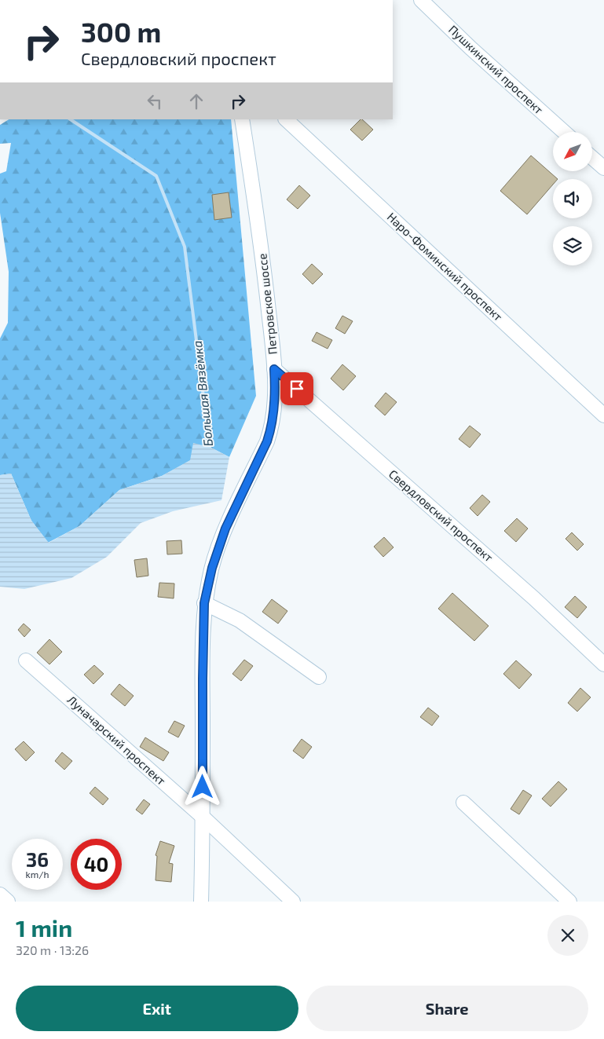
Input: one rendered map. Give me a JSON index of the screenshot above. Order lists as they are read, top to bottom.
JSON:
{
  "streets": {
    "street": [
      "Пушкинский проспект",
      "Наро-Фоминский проспект",
      "Петровское шоссе",
      "Свердловский проспект",
      "Луначарский проспект"
    ]
  },
  "crossings": [
    ["Петровское шоссе", "Свердловский проспект"],
    ["Петровское шоссе", "Луначарский проспект"]
  ],
  "water": ["Большая Вязёмка"],
  "north": "bottom left",
  "page": {
    "turn": ["300 m", "Свердловский проспект"],
    "speed": "36 km/h",
    "limit": "40",
    "heading": ["1 min", "320 m · 13:26"],
    "buttons": ["Exit", "Share"]
  }
}
